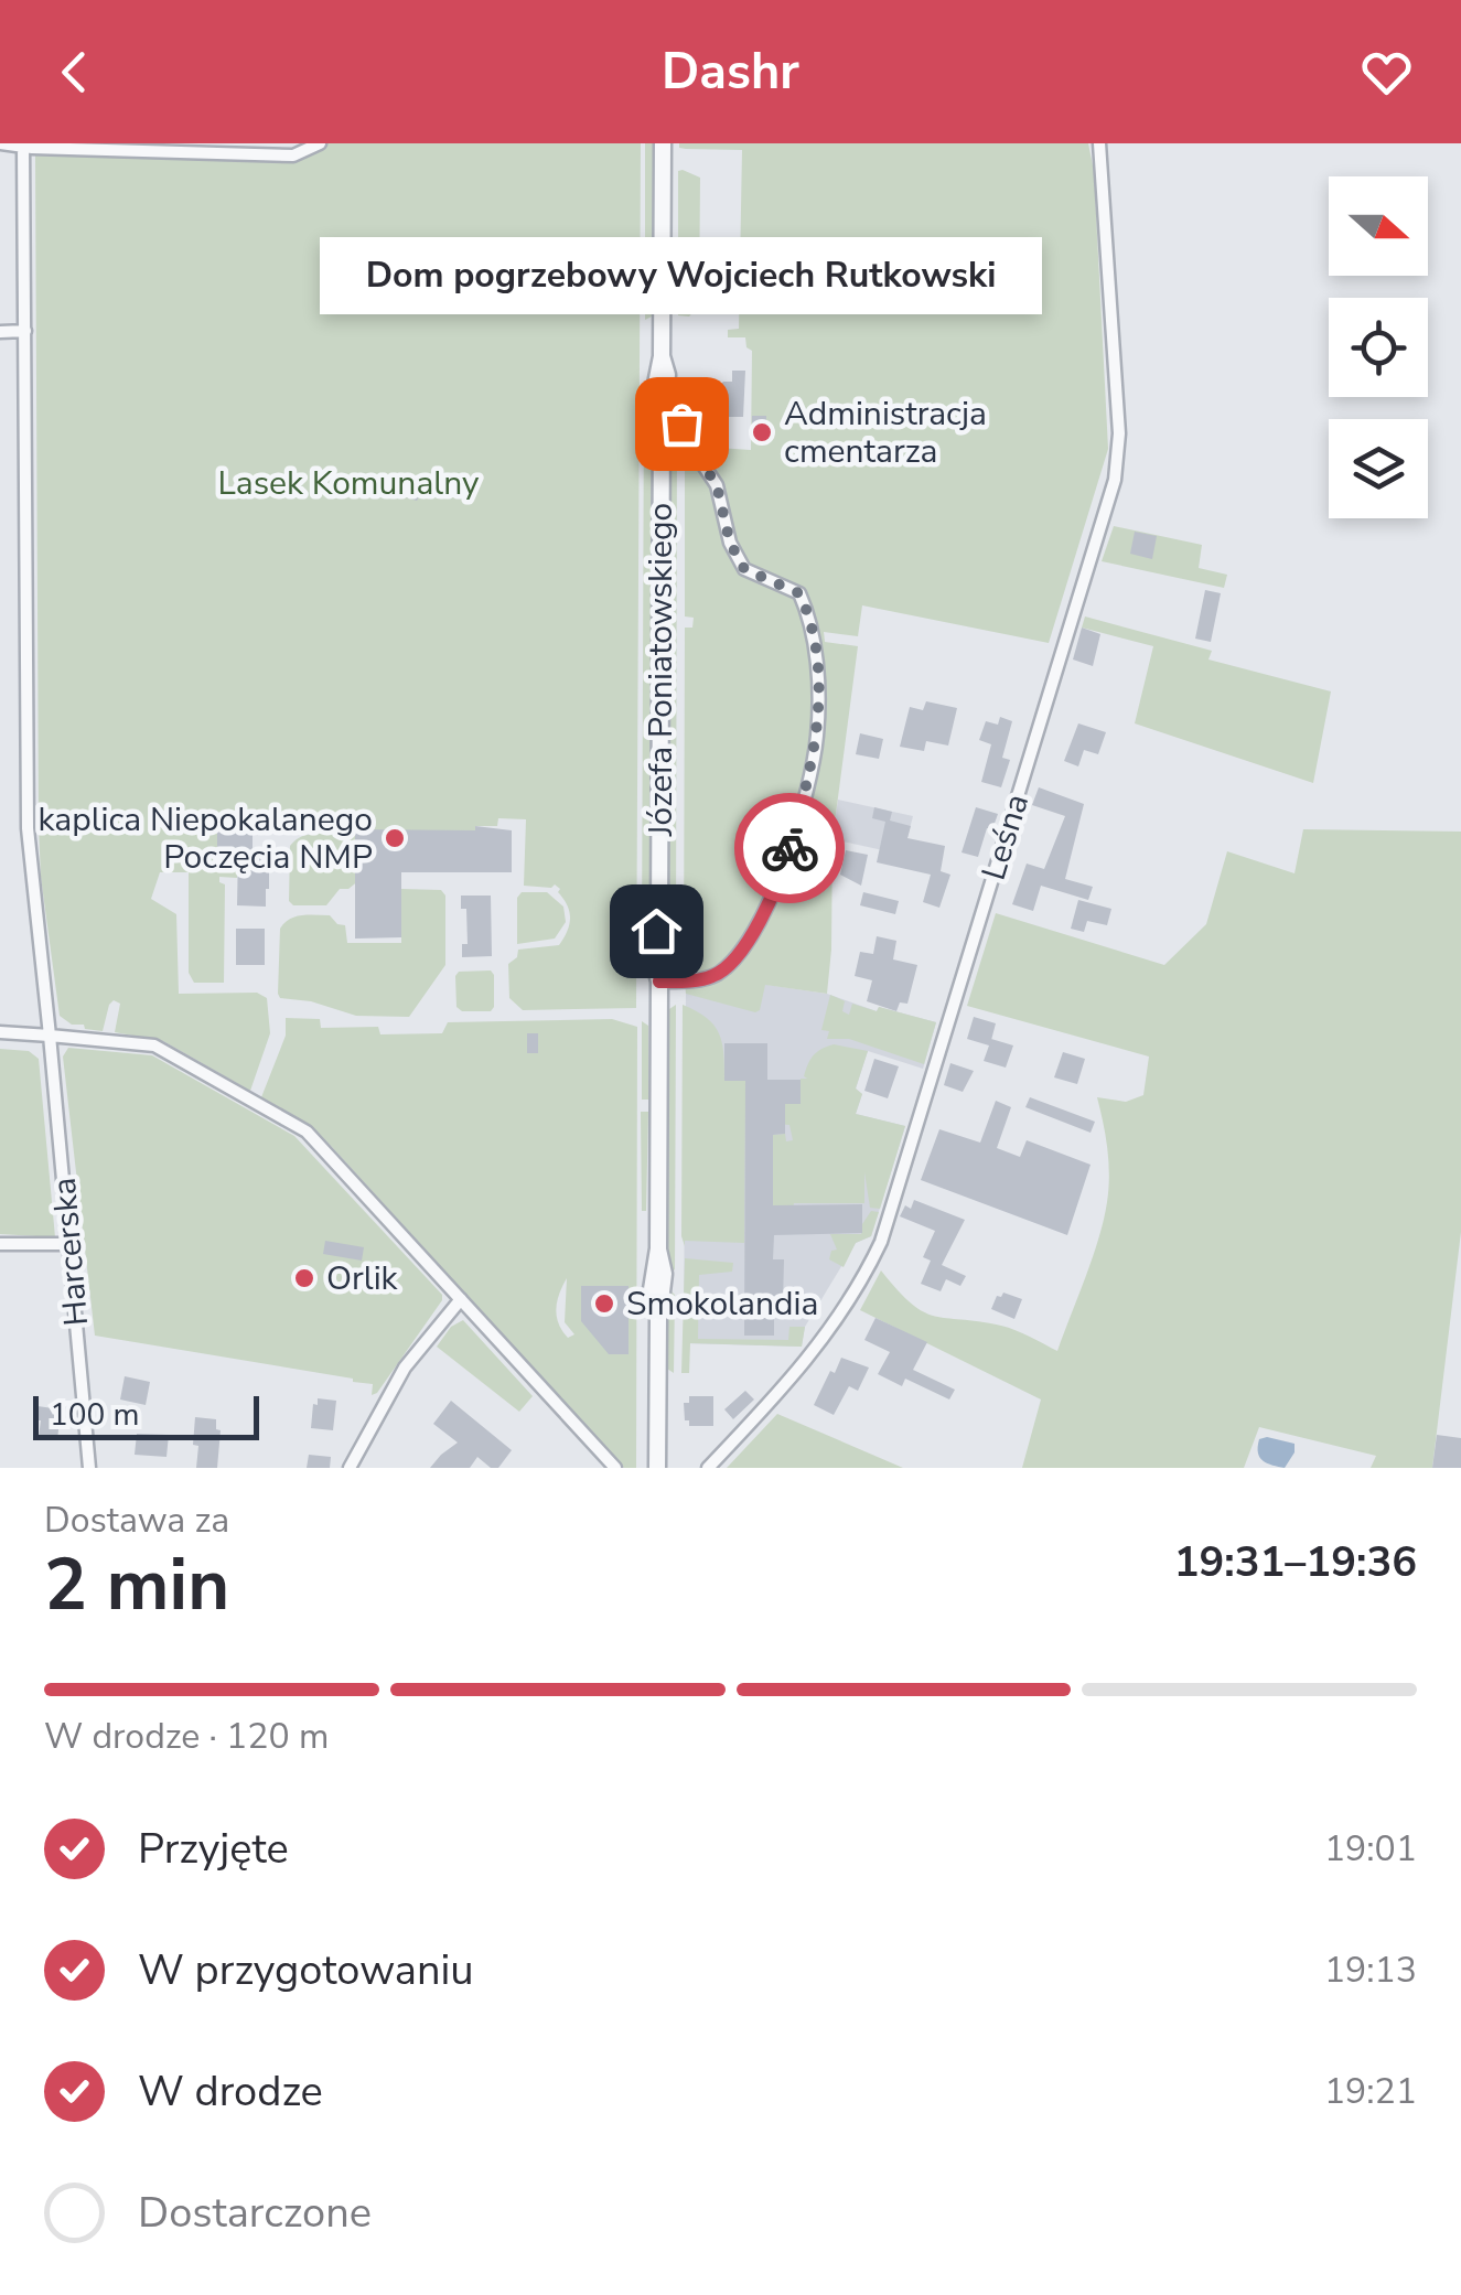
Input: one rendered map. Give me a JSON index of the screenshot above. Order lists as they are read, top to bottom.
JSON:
{
  "streets": {
    "street": ["Józefa Poniatowskiego", "Leśna", "Harcerska"]
  },
  "parks": ["Lasek Komunalny"],
  "places": [
    "Dom pogrzebowy Wojciech Rutkowski",
    "Administracja cmentarza",
    "kaplica Niepokalanego Poczęcia NMP",
    "Orlik",
    "Smokolandia"
  ],
  "scale_bar": "100 m",
  "north": "right",
  "page": {
    "header": "Dashr",
    "bubble": "Dom pogrzebowy Wojciech Rutkowski",
    "scale": "100 m",
    "heading": ["2 min", "Dostawa za", "19:31–19:36"],
    "bar": "W drodze · 120 m",
    "list": [
      ["Przyjęte", "19:01"],
      ["W przygotowaniu", "19:13"],
      ["W drodze", "19:21"],
      "Dostarczone"
    ]
  }
}
